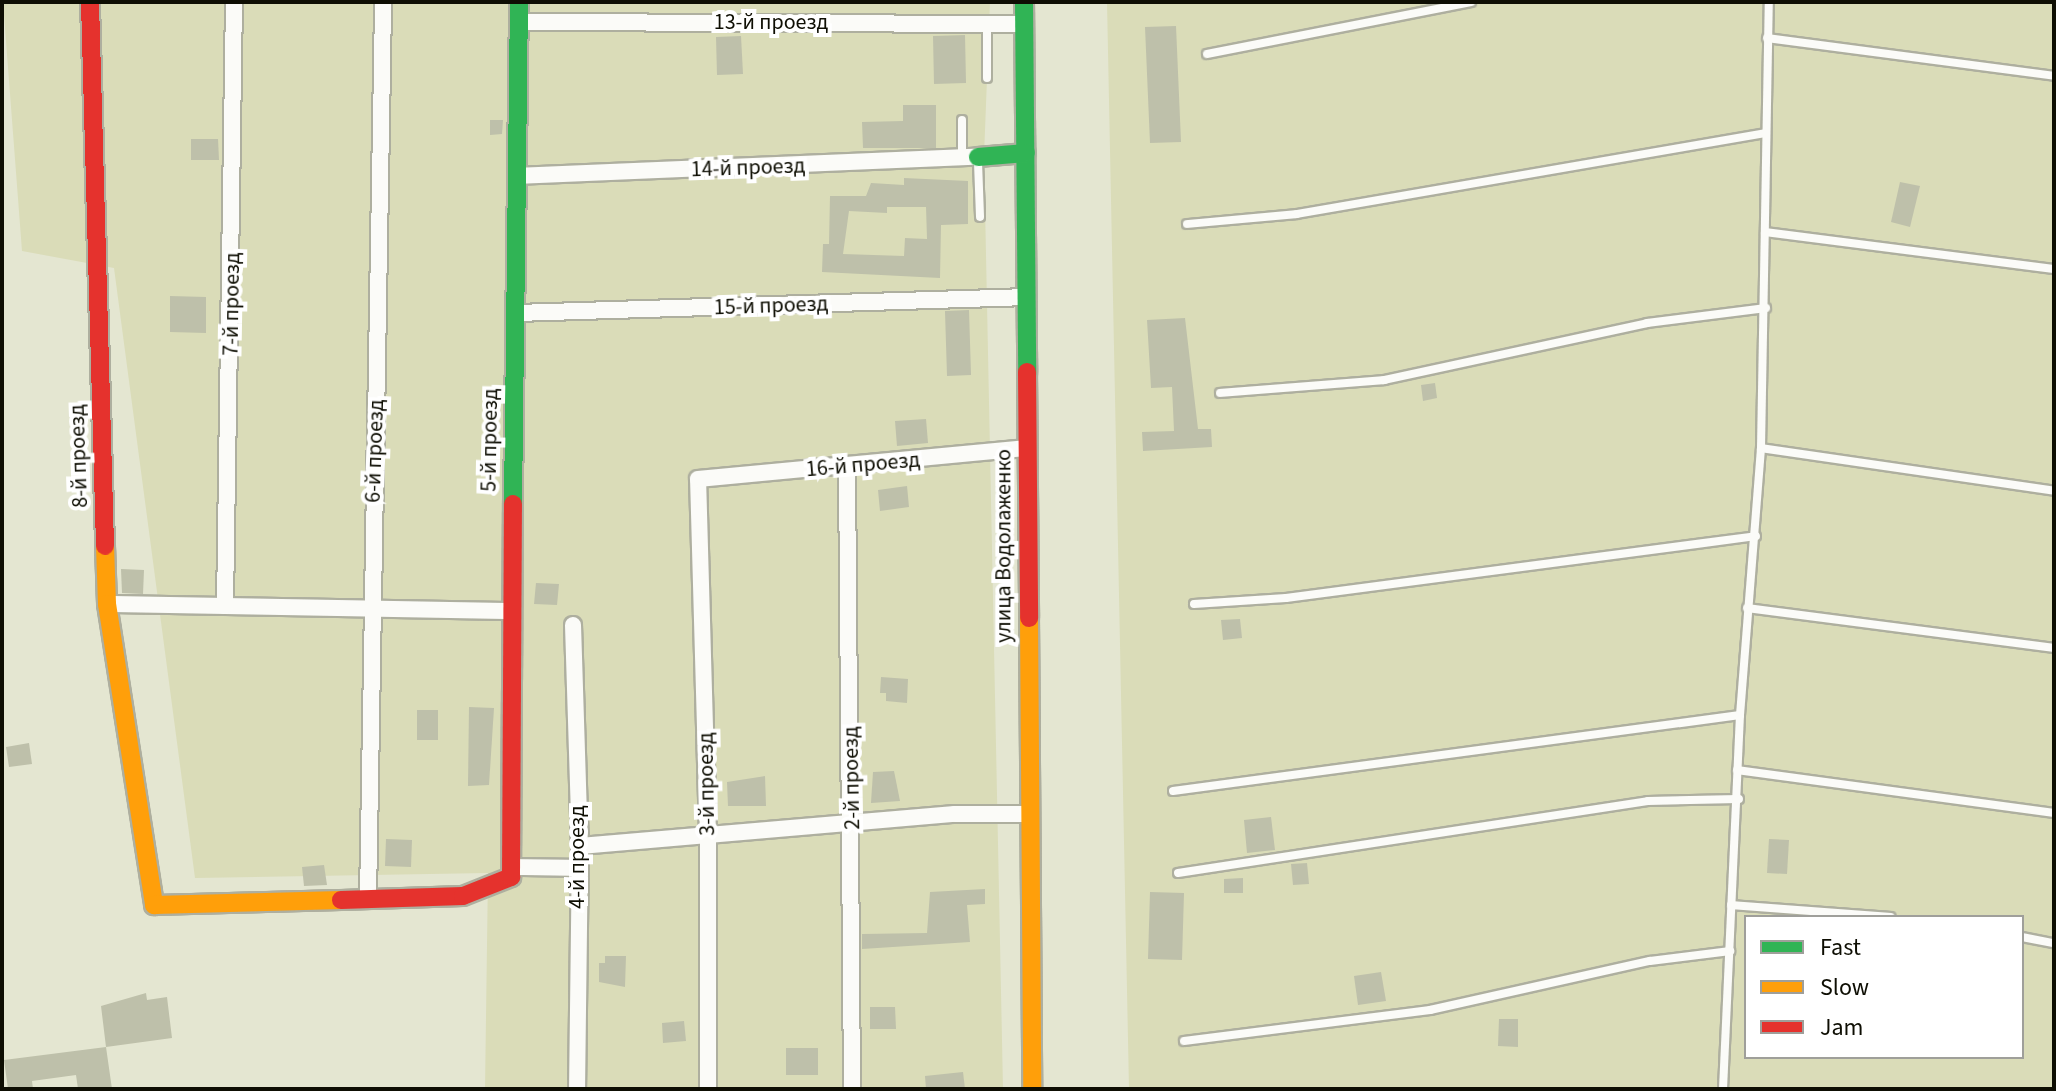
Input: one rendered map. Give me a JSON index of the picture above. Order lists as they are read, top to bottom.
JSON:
{
  "streets": {
    "street": [
      "13-й проезд",
      "14-й проезд",
      "7-й проезд",
      "15-й проезд",
      "5-й проезд",
      "6-й проезд",
      "8-й проезд",
      "16-й проезд",
      "улица Водолаженко",
      "2-й проезд",
      "3-й проезд",
      "4-й проезд"
    ]
  },
  "crossings": [
    ["13-й проезд", "5-й проезд"],
    ["13-й проезд", "улица Водолаженко"],
    ["14-й проезд", "5-й проезд"],
    ["15-й проезд", "5-й проезд"],
    ["15-й проезд", "улица Водолаженко"],
    ["6-й проезд", "8-й проезд"],
    ["16-й проезд", "улица Водолаженко"],
    ["16-й проезд", "2-й проезд"],
    ["16-й проезд", "3-й проезд"]
  ],
  "legend": ["Fast", "Slow", "Jam"]
}
